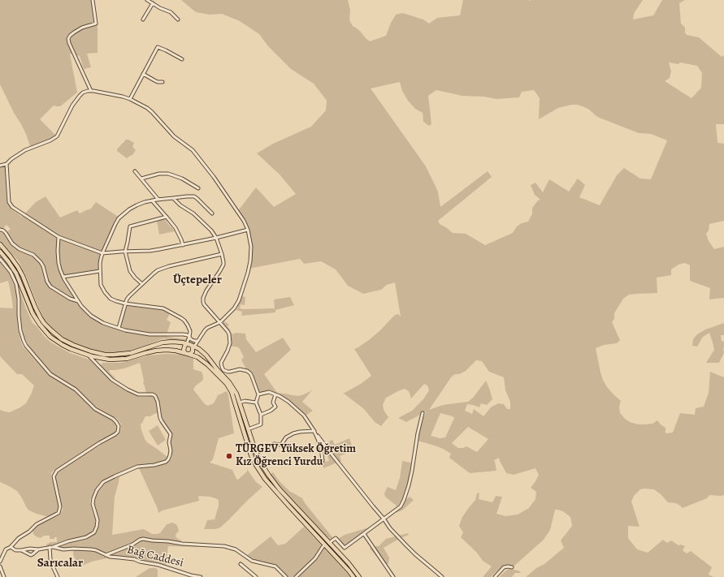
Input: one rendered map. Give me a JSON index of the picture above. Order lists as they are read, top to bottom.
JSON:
{
  "streets": {
    "street": ["Bağ Caddesi"]
  },
  "districts": ["Üçtepeler", "Sarıcalar"],
  "places": ["TÜRGEV Yüksek Öğretim Kız Öğrenci Yurdu"]
}
